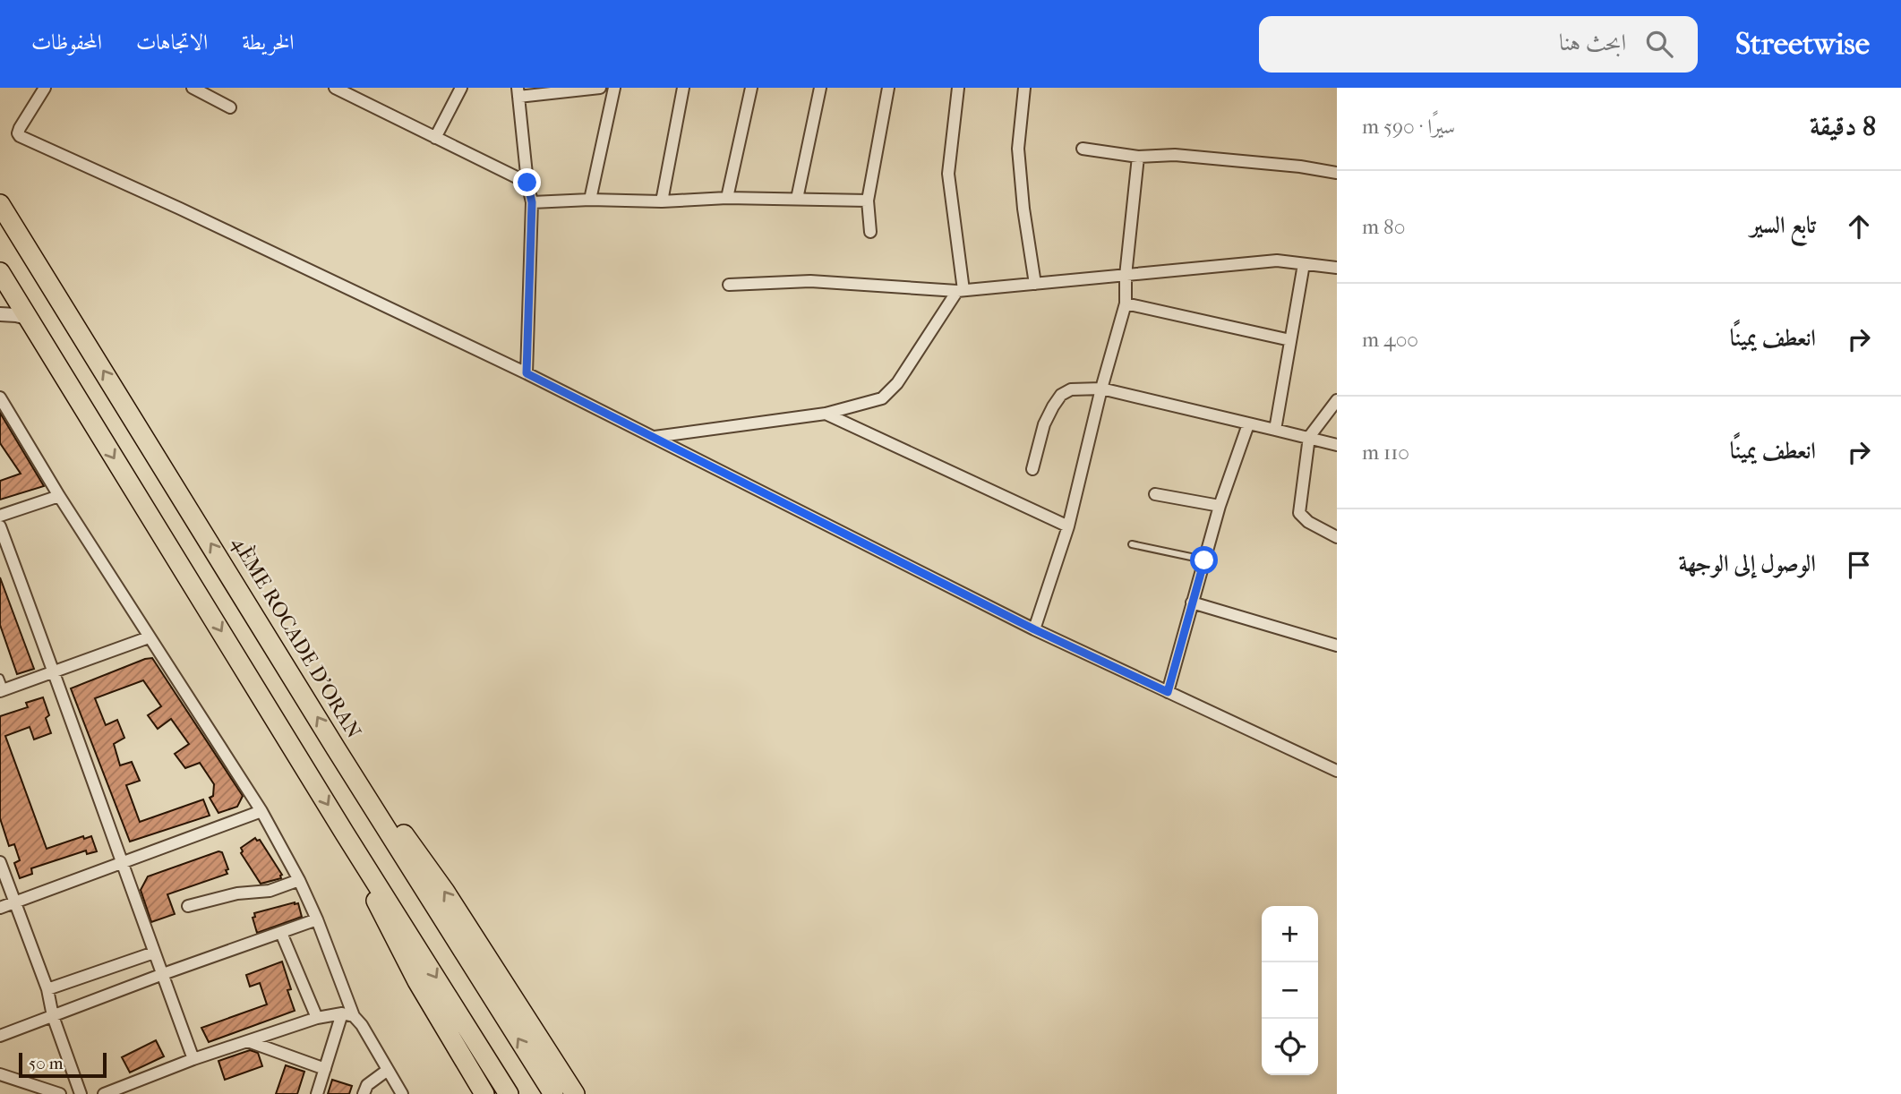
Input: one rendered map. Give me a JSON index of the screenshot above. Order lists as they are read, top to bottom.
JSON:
{
  "streets": {
    "highway": ["4ÈME ROCADE D'ORAN"]
  },
  "scale_bar": "50 m",
  "page": {
    "header": "Streetwise",
    "search": "ابحث هنا",
    "nav": ["الخريطة", "الاتجاهات", "المحفوظات"],
    "heading": ["8 دقيقة", "سيرًا · 590 m"],
    "list": [
      ["تابع السير", "80 m"],
      ["انعطف يمينًا", "400 m"],
      ["انعطف يمينًا", "110 m"],
      "الوصول إلى الوجهة"
    ],
    "map_buttons": ["+", "−"],
    "scale": "50 m"
  }
}
